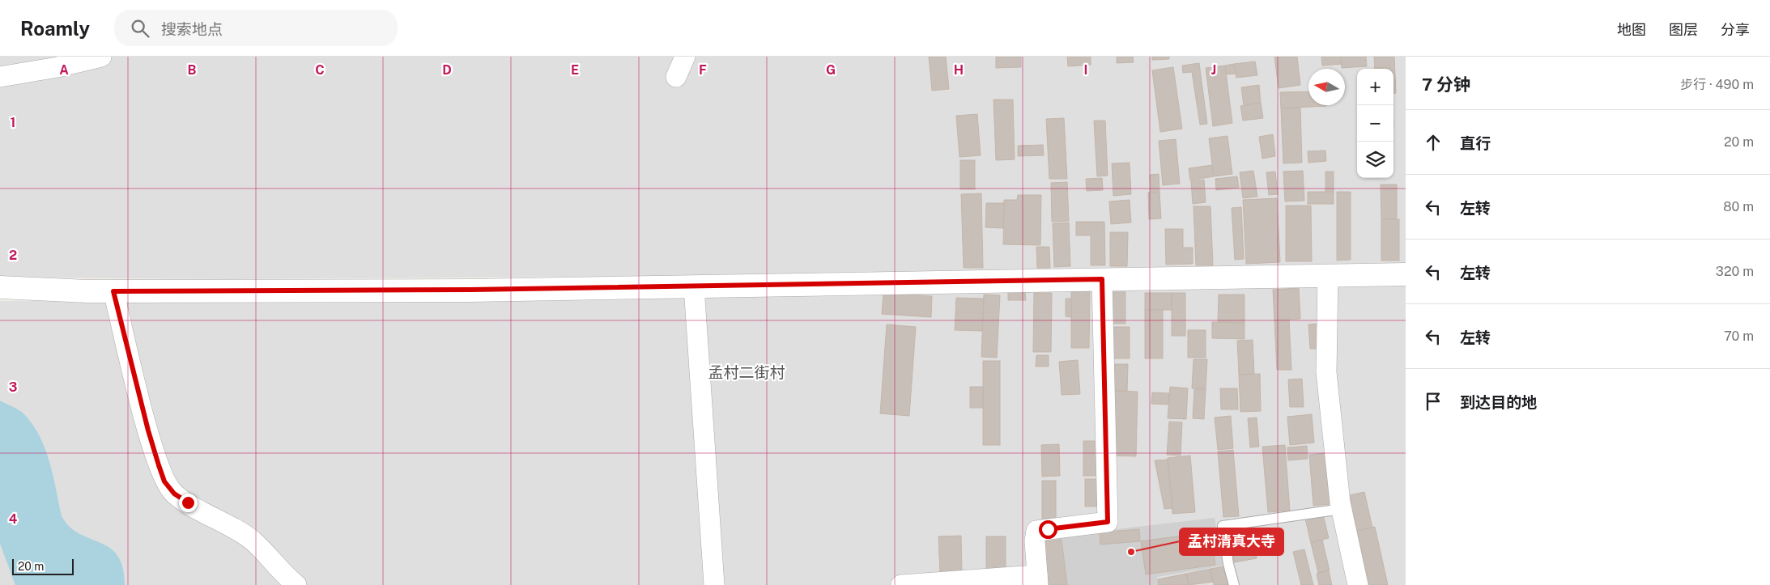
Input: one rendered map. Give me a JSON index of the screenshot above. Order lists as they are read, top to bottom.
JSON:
{
  "districts": ["孟村二街村"],
  "places": ["孟村清真大寺"],
  "scale_bar": "20 m",
  "north": "left",
  "page": {
    "header": "Roamly",
    "search": "搜索地点",
    "nav": ["地图", "图层", "分享"],
    "heading": ["7 分钟", "步行 · 490 m"],
    "map_buttons": ["+", "−"],
    "list": [
      ["直行", "20 m"],
      ["左转", "80 m"],
      ["左转", "320 m"],
      ["左转", "70 m"],
      "到达目的地"
    ],
    "scale": "20 m"
  },
  "grid": {
    "columns": [
      "A",
      "B",
      "C",
      "D",
      "E",
      "F",
      "G",
      "H",
      "I",
      "J"
    ],
    "rows": [
      "1",
      "2",
      "3",
      "4"
    ]
  }
}
